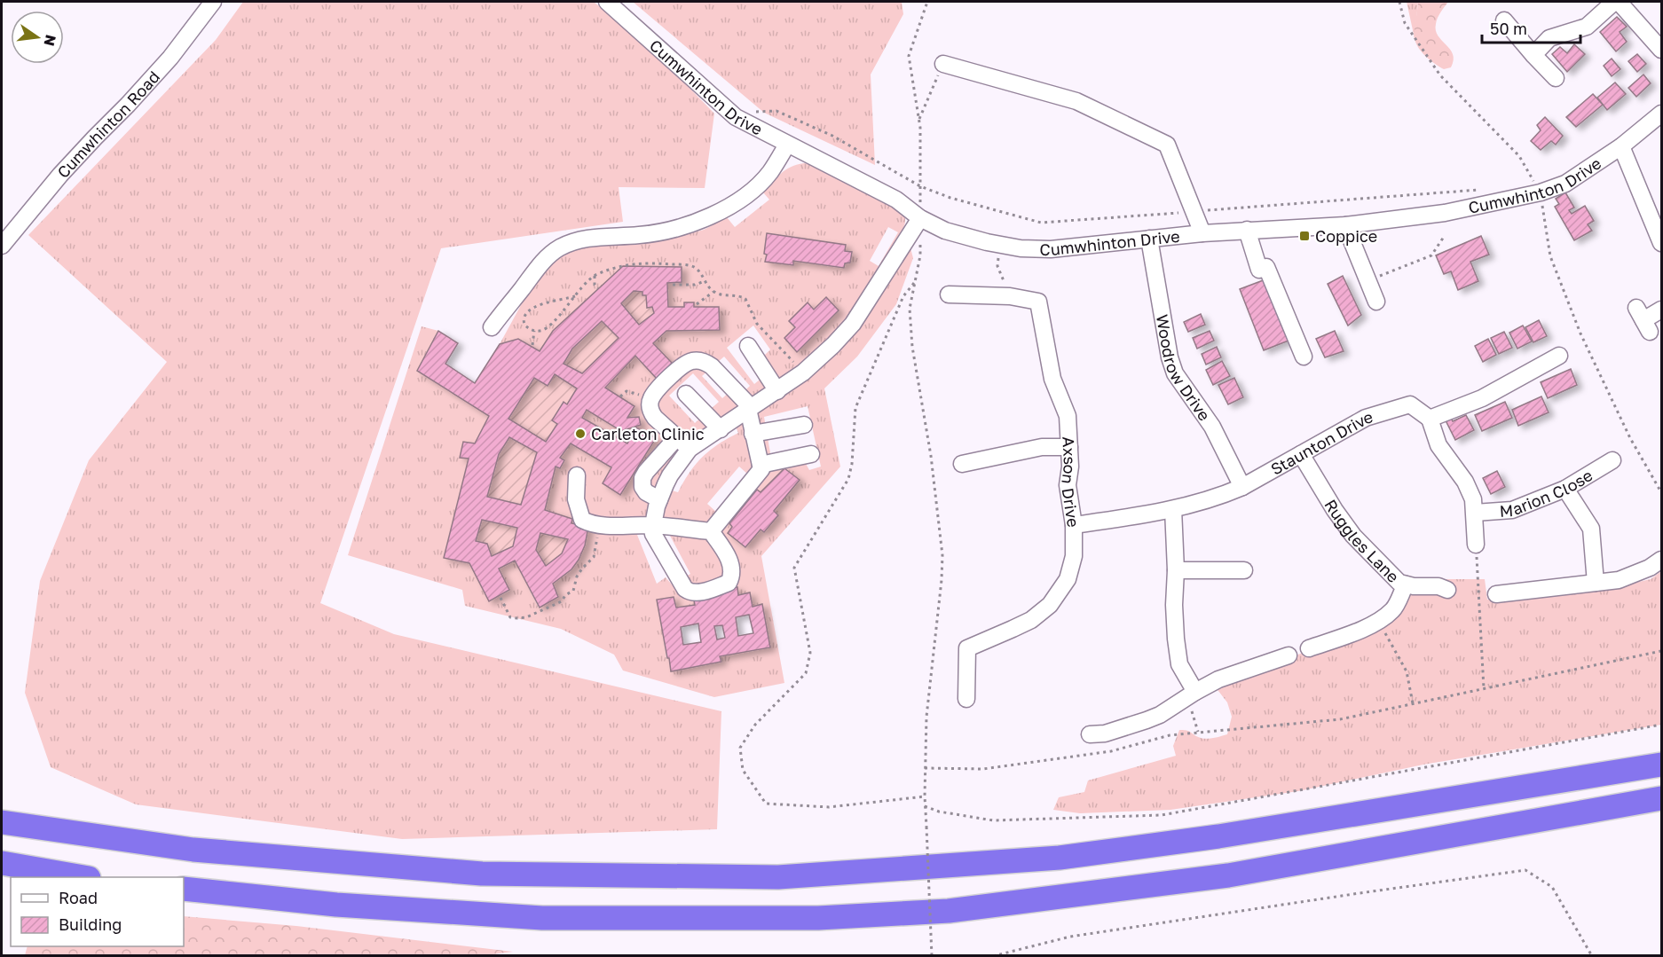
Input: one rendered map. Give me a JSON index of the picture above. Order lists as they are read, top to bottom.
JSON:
{
  "streets": {
    "street": [
      "Cumwhinton Drive",
      "Cumwhinton Road",
      "Woodrow Drive",
      "Staunton Drive",
      "Axson Drive",
      "Marion Close",
      "Ruggles Lane"
    ]
  },
  "crossings": [
    ["Cumwhinton Drive", "Woodrow Drive"],
    ["Woodrow Drive", "Staunton Drive"],
    ["Staunton Drive", "Axson Drive"],
    ["Staunton Drive", "Ruggles Lane"]
  ],
  "places": {
    "transit": ["Coppice"],
    "other": ["Carleton Clinic"]
  },
  "legend": ["Road", "Building"],
  "scale_bar": "50 m",
  "north": "right"
}
